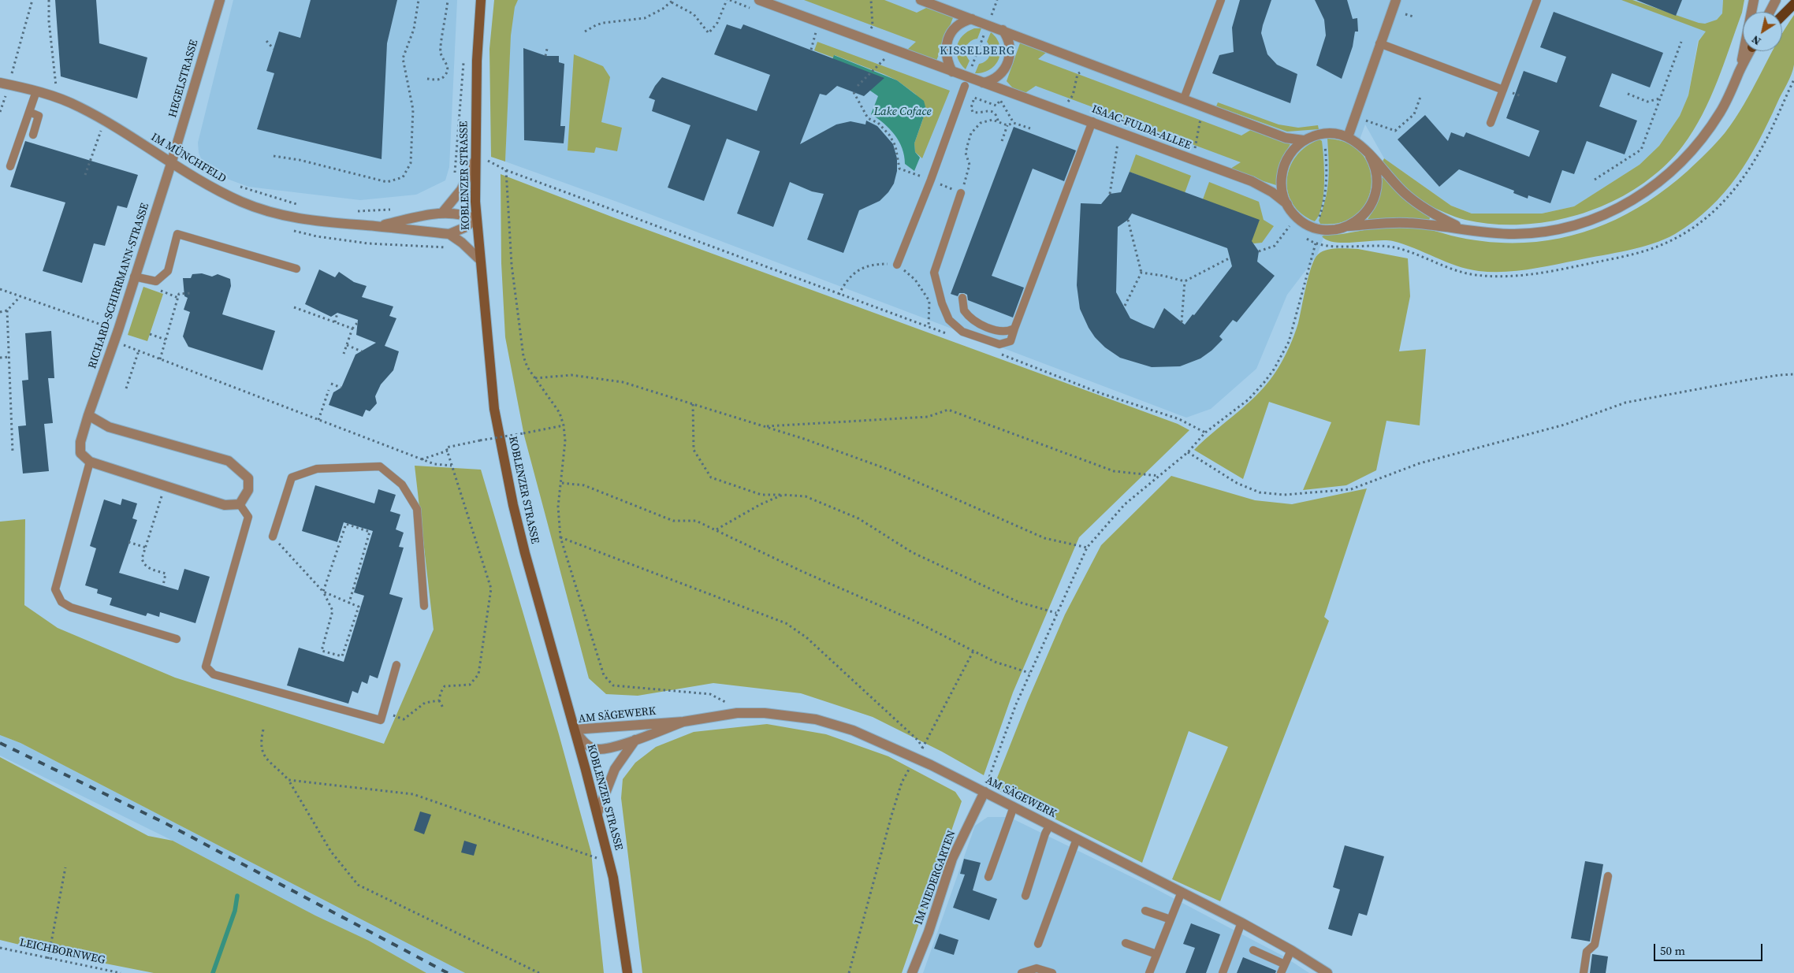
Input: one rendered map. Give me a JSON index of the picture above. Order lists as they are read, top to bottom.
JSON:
{
  "streets": {
    "main road": ["KOBLENZER STRASSE"],
    "street": [
      "HEGELSTRASSE",
      "ISAAC-FULDA-ALLEE",
      "IM MÜNCHFELD",
      "RICHARD-SCHIRRMANN-STRASSE",
      "AM SÄGEWERK",
      "IM NIEDERGARTEN"
    ],
    "path": ["LEICHBORNWEG"]
  },
  "crossings": [
    ["HEGELSTRASSE", "IM MÜNCHFELD"],
    ["HEGELSTRASSE", "RICHARD-SCHIRRMANN-STRASSE"],
    ["IM MÜNCHFELD", "KOBLENZER STRASSE"],
    ["IM MÜNCHFELD", "RICHARD-SCHIRRMANN-STRASSE"],
    ["KOBLENZER STRASSE", "AM SÄGEWERK"],
    ["AM SÄGEWERK", "IM NIEDERGARTEN"]
  ],
  "districts": ["KISSELBERG"],
  "water": ["Lake Coface"],
  "scale_bar": "50 m",
  "north": "bottom left"
}
